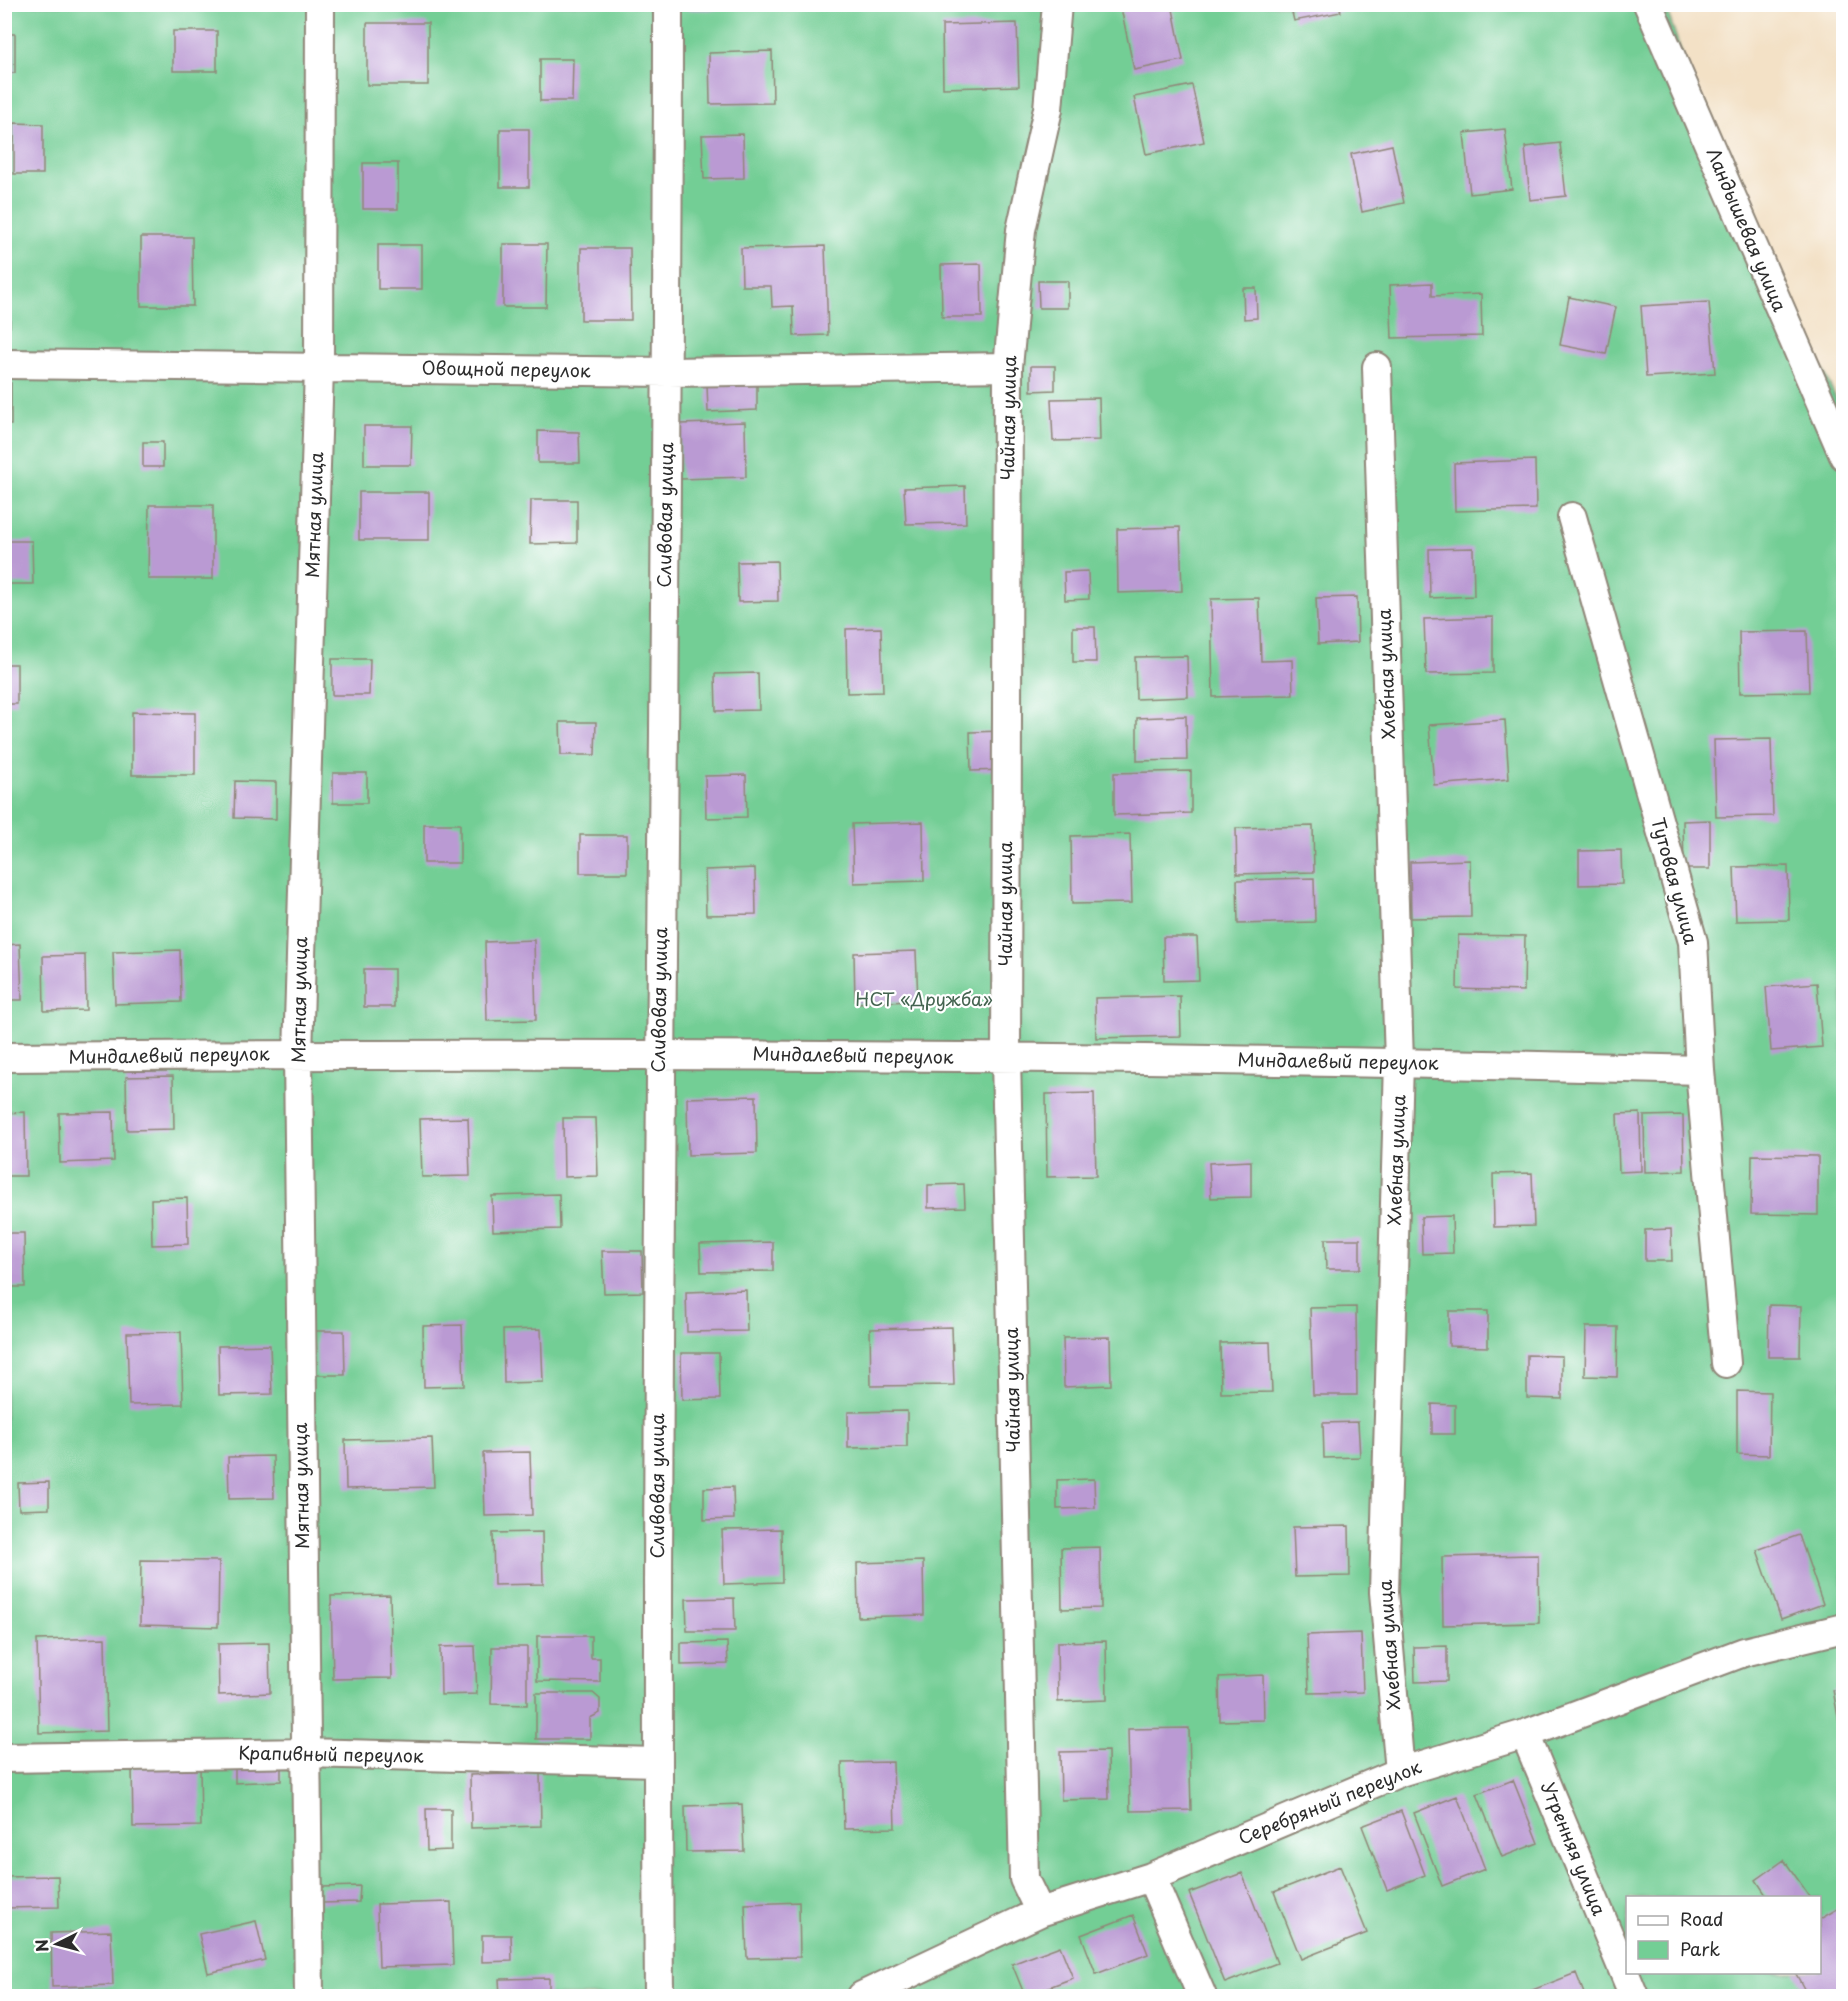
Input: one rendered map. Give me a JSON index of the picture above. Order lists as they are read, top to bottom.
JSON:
{
  "streets": {
    "street": [
      "Ландышевая улица",
      "Овощной переулок",
      "Чайная улица",
      "Мятная улица",
      "Сливовая улица",
      "Хлебная улица",
      "Тутовая улица",
      "Миндалевый переулок",
      "Крапивный переулок",
      "Серебряный переулок",
      "Утренняя улица"
    ]
  },
  "crossings": [
    ["Овощной переулок", "Чайная улица"],
    ["Овощной переулок", "Мятная улица"],
    ["Овощной переулок", "Сливовая улица"],
    ["Чайная улица", "Миндалевый переулок"],
    ["Чайная улица", "Серебряный переулок"],
    ["Мятная улица", "Миндалевый переулок"],
    ["Мятная улица", "Крапивный переулок"],
    ["Сливовая улица", "Миндалевый переулок"],
    ["Сливовая улица", "Крапивный переулок"],
    ["Хлебная улица", "Миндалевый переулок"],
    ["Хлебная улица", "Серебряный переулок"],
    ["Тутовая улица", "Миндалевый переулок"],
    ["Серебряный переулок", "Утренняя улица"]
  ],
  "parks": ["НСТ «Дружба»"],
  "legend": ["Road", "Park"],
  "north": "left"
}
